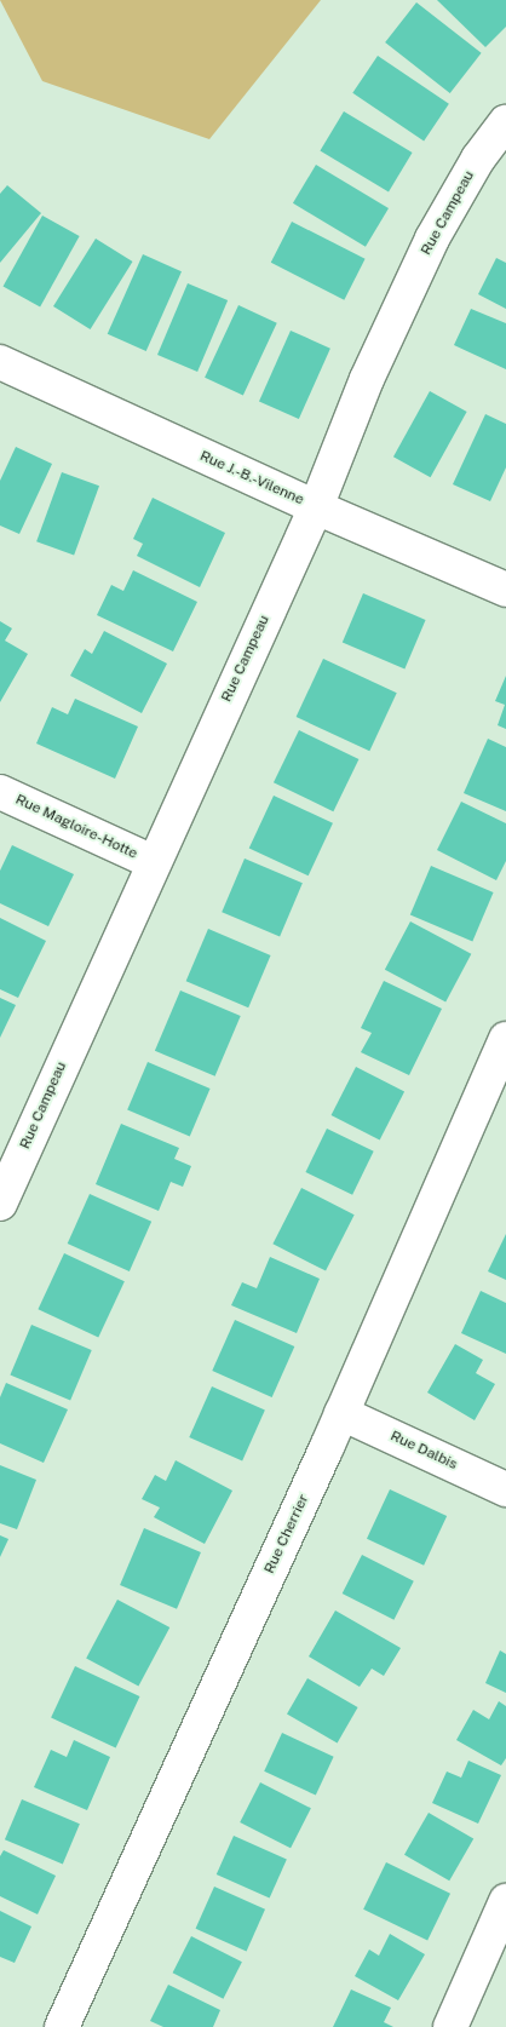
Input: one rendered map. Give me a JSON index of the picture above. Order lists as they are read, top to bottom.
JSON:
{
  "streets": {
    "street": [
      "Rue Campeau",
      "Rue J.-B.-Vilenne",
      "Rue Magloire-Hotte",
      "Rue Dalbis",
      "Rue Cherrier"
    ]
  },
  "crossings": [
    ["Rue Campeau", "Rue J.-B.-Vilenne"],
    ["Rue Campeau", "Rue Magloire-Hotte"],
    ["Rue Dalbis", "Rue Cherrier"]
  ]
}
